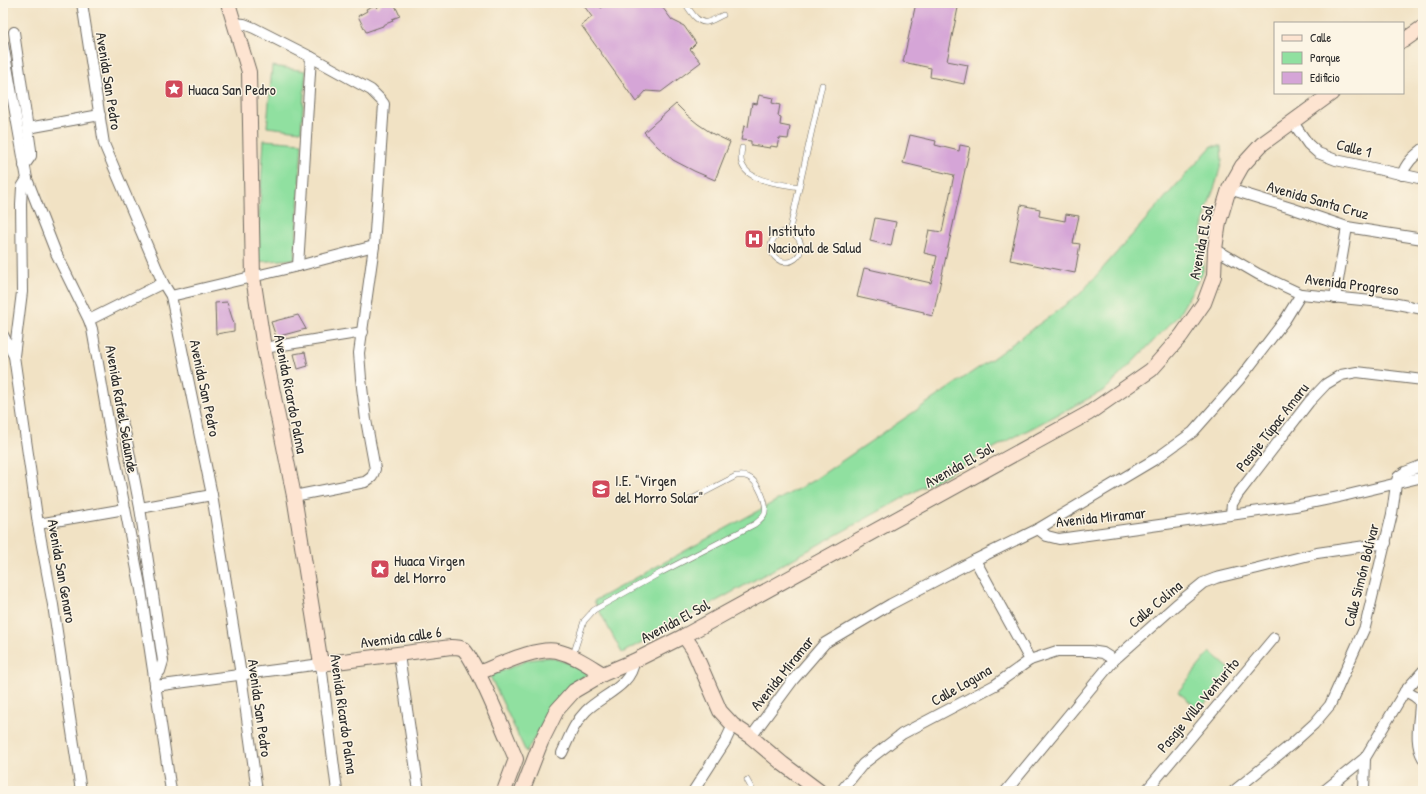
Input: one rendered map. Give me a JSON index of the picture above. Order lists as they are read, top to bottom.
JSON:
{
  "streets": {
    "street": [
      "Avenida San Pedro",
      "Calle 1",
      "Avenida Santa Cruz",
      "Avenida El Sol",
      "Avenida Progreso",
      "Avenida Ricardo Palma",
      "Avenida Rafael Selaunde",
      "Pasaje Túpac Amaru",
      "Avenida Miramar",
      "Avenida San Genaro",
      "Calle Simón Bolívar",
      "Calle Colina",
      "Avemida calle 6",
      "Calle Laguna",
      "Pasaje Villa Venturito"
    ]
  },
  "crossings": [
    ["Calle 1", "Avenida El Sol"],
    ["Avenida Santa Cruz", "Avenida El Sol"],
    ["Avenida El Sol", "Avenida Progreso"],
    ["Avenida Ricardo Palma", "Avemida calle 6"],
    ["Pasaje Túpac Amaru", "Avenida Miramar"],
    ["Avenida Miramar", "Calle Simón Bolívar"],
    ["Calle Simón Bolívar", "Calle Colina"],
    ["Calle Colina", "Calle Laguna"]
  ],
  "places": {
    "place": ["Huaca San Pedro", "Huaca Virgen del Morro"],
    "hospital": ["Instituto Nacional de Salud"],
    "school or university": ["I.E. \"Virgen del Morro Solar\""]
  },
  "legend": ["Calle", "Parque", "Edificio"]
}
